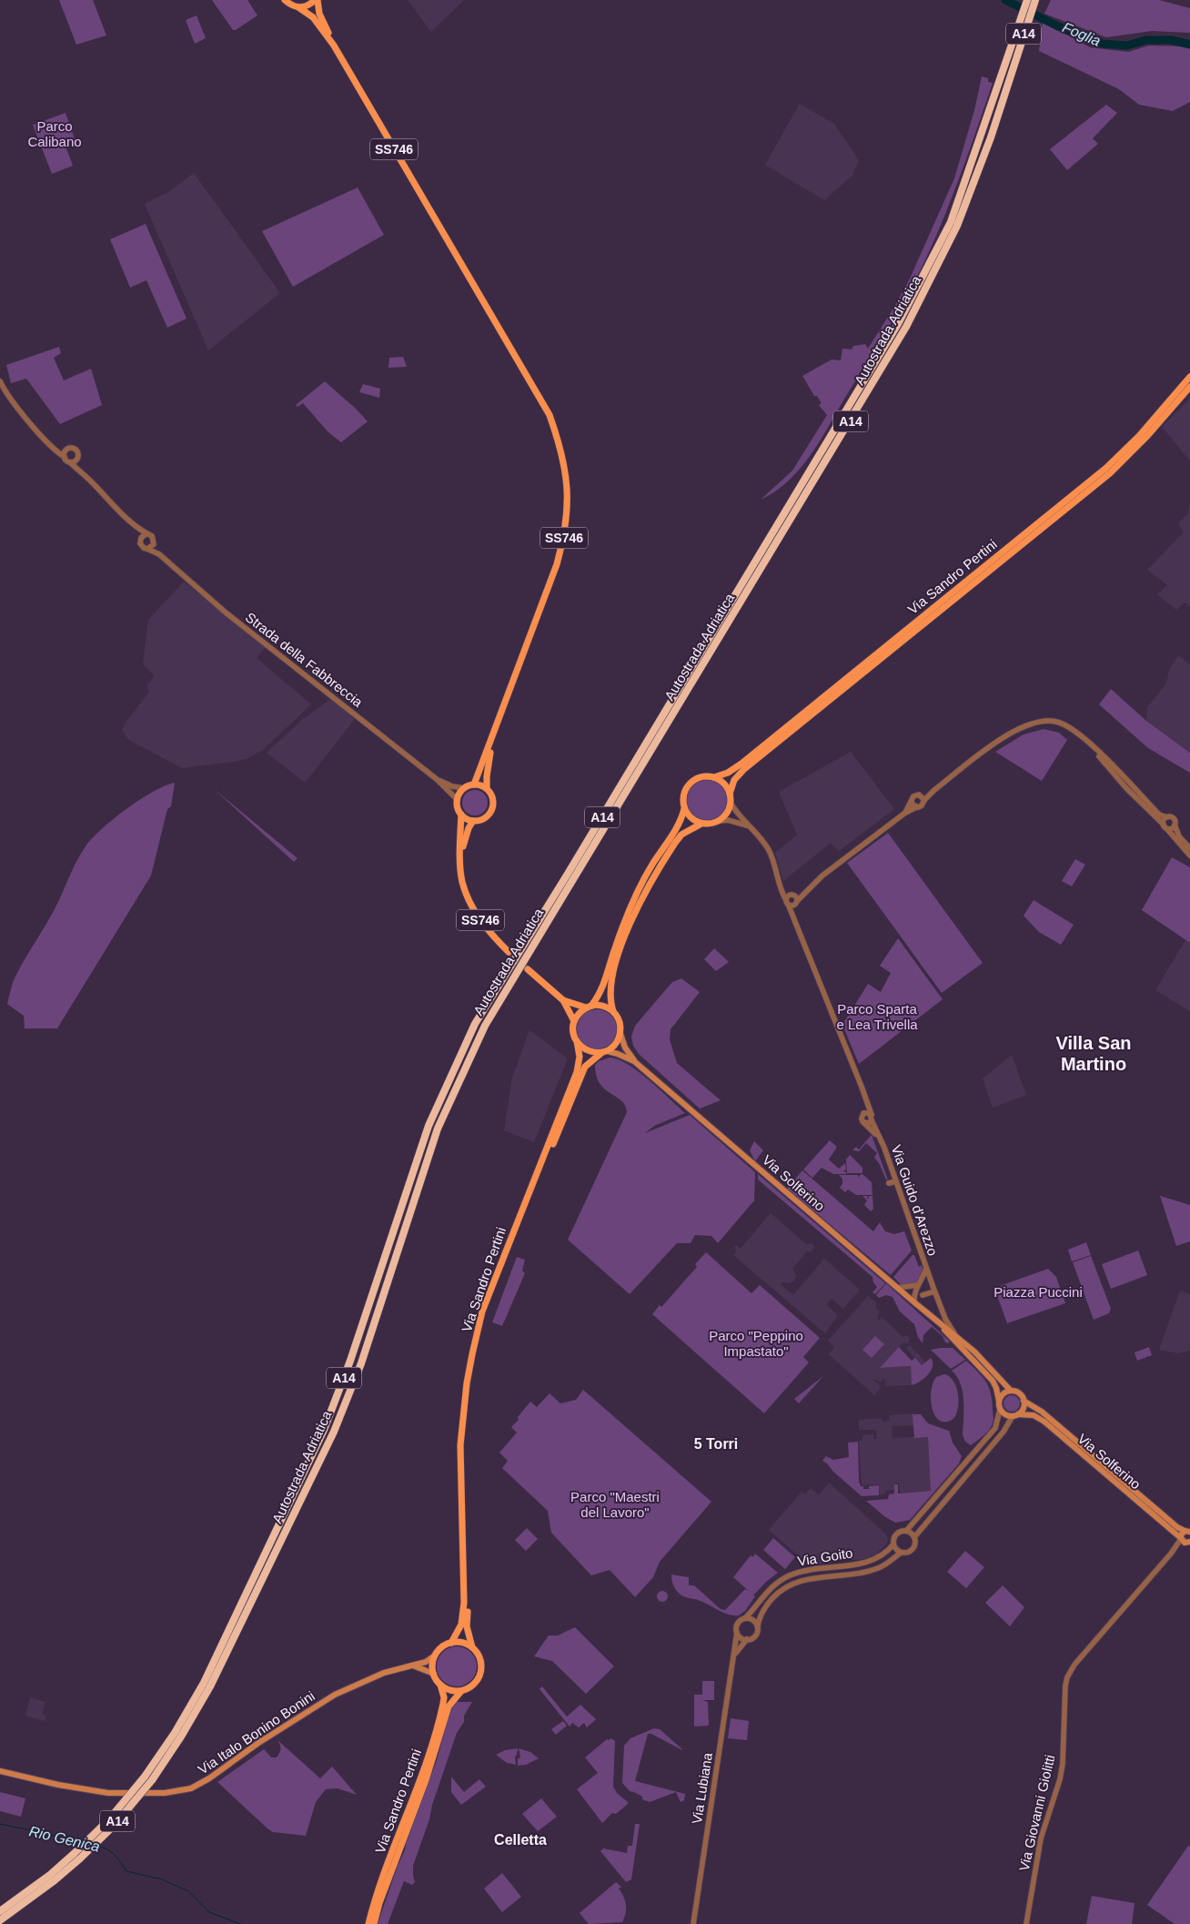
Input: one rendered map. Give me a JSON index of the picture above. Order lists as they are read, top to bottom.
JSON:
{
  "streets": {
    "highway": ["A14", "Autostrada Adriatica"],
    "main road": [
      "SS746",
      "Via Sandro Pertini",
      "Via Solferino",
      "Via Italo Bonino Bonini"
    ],
    "street": [
      "Strada della Fabbreccia",
      "Via Guido d'Arezzo",
      "Via Goito",
      "Via Lubiana",
      "Via Giovanni Giolitti"
    ]
  },
  "crossings": [
    ["SS746", "Strada della Fabbreccia"],
    ["Via Sandro Pertini", "Via Solferino"],
    ["Via Sandro Pertini", "Via Guido d'Arezzo"],
    ["Via Sandro Pertini", "Via Italo Bonino Bonini"],
    ["Via Solferino", "Via Guido d'Arezzo"],
    ["Via Solferino", "Via Goito"],
    ["Via Solferino", "Via Giovanni Giolitti"],
    ["Via Goito", "Via Lubiana"]
  ],
  "districts": ["Villa San Martino", "5 Torri", "Celletta"],
  "water": ["Foglia", "Rio Genica"],
  "parks": [
    "Parco Calibano",
    "Parco Sparta e Lea Trivella",
    "Piazza Puccini",
    "Parco \"Peppino Impastato\"",
    "Parco \"Maestri del Lavoro\""
  ]
}
